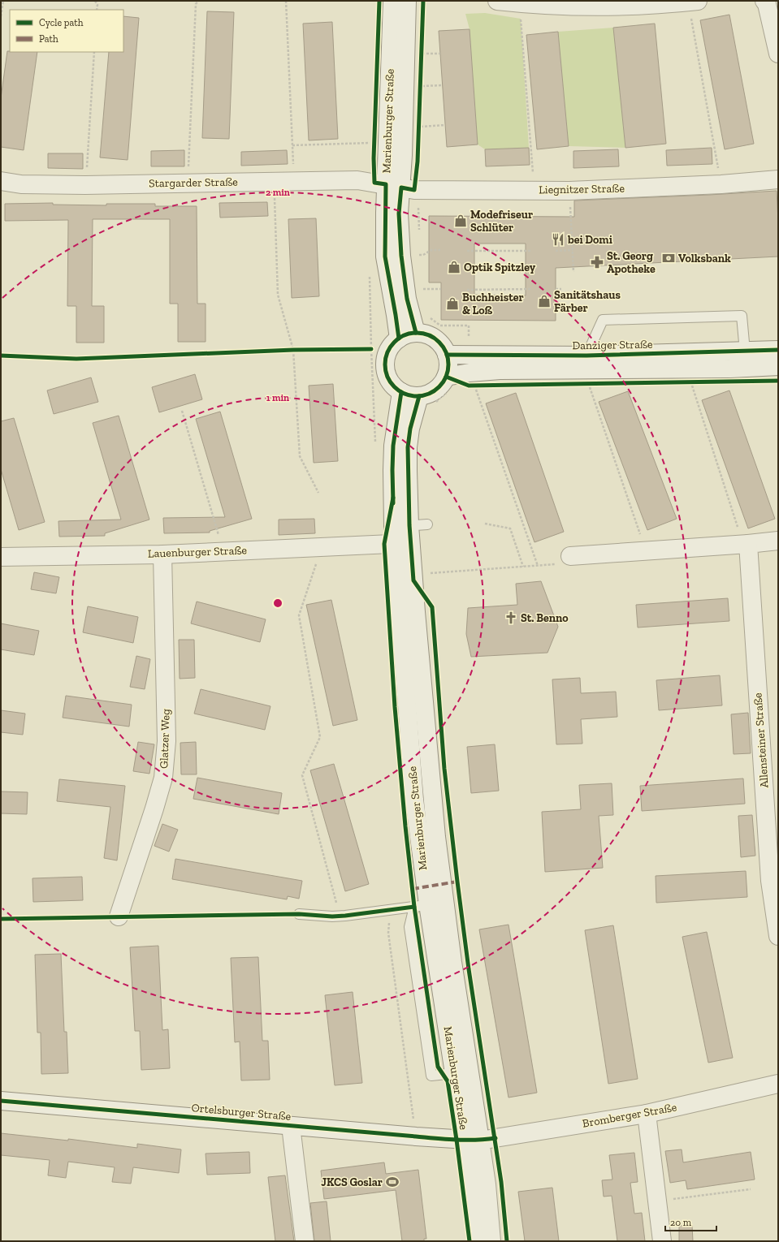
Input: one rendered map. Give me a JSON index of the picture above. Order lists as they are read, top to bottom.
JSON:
{
  "streets": {
    "street": [
      "Marienburger Straße",
      "Stargarder Straße",
      "Liegnitzer Straße",
      "Danziger Straße",
      "Lauenburger Straße",
      "Glatzer Weg",
      "Allensteiner Straße",
      "Ortelsburger Straße",
      "Bromberger Straße"
    ]
  },
  "crossings": [
    ["Marienburger Straße", "Stargarder Straße"],
    ["Marienburger Straße", "Liegnitzer Straße"],
    ["Marienburger Straße", "Danziger Straße"],
    ["Marienburger Straße", "Lauenburger Straße"],
    ["Marienburger Straße", "Ortelsburger Straße"],
    ["Marienburger Straße", "Bromberger Straße"],
    ["Stargarder Straße", "Liegnitzer Straße"],
    ["Lauenburger Straße", "Glatzer Weg"],
    ["Ortelsburger Straße", "Bromberger Straße"]
  ],
  "places": {
    "shop": [
      "Modefriseur Schlüter",
      "Optik Spitzley",
      "Sanitätshaus Färber",
      "Buchheister & Loß"
    ],
    "restaurant": ["bei Domi"],
    "bank": ["Volksbank"],
    "pharmacy": ["St. Georg Apotheke"],
    "church": ["St. Benno"],
    "sports": ["JKCS Goslar"]
  },
  "legend": ["Cycle path", "Path"],
  "scale_bar": "20 m",
  "rings": ["2 min", "1 min"]
}
